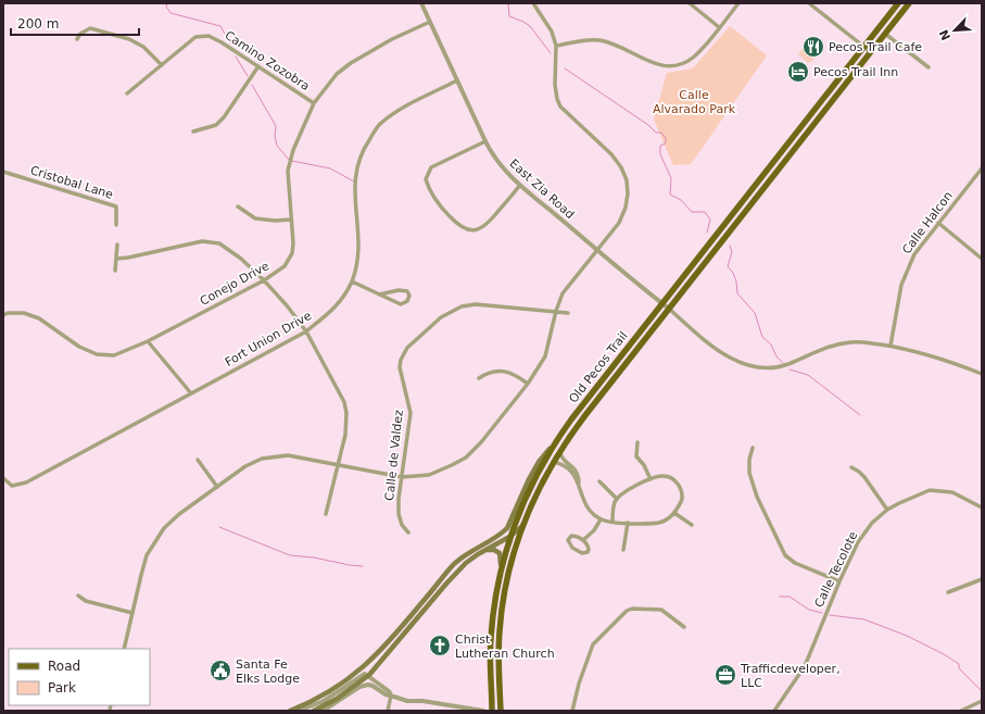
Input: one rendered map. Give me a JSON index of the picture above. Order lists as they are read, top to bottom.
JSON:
{
  "streets": {
    "main road": ["Old Pecos Trail"],
    "street": [
      "Camino Zozobra",
      "Cristobal Lane",
      "East Zia Road",
      "Calle Halcon",
      "Conejo Drive",
      "Fort Union Drive",
      "Calle de Valdez",
      "Calle Tecolote"
    ]
  },
  "crossings": [
    ["Camino Zozobra", "Conejo Drive"],
    ["East Zia Road", "Conejo Drive"],
    ["East Zia Road", "Fort Union Drive"],
    ["East Zia Road", "Old Pecos Trail"]
  ],
  "parks": ["Calle Alvarado Park"],
  "places": {
    "restaurant": ["Pecos Trail Cafe"],
    "hotel": ["Pecos Trail Inn"],
    "church": ["Christ Lutheran Church"],
    "public building": ["Santa Fe Elks Lodge"],
    "office": ["Trafficdeveloper, LLC"]
  },
  "legend": ["Road", "Park"],
  "scale_bar": "200 m",
  "north": "bottom left"
}
